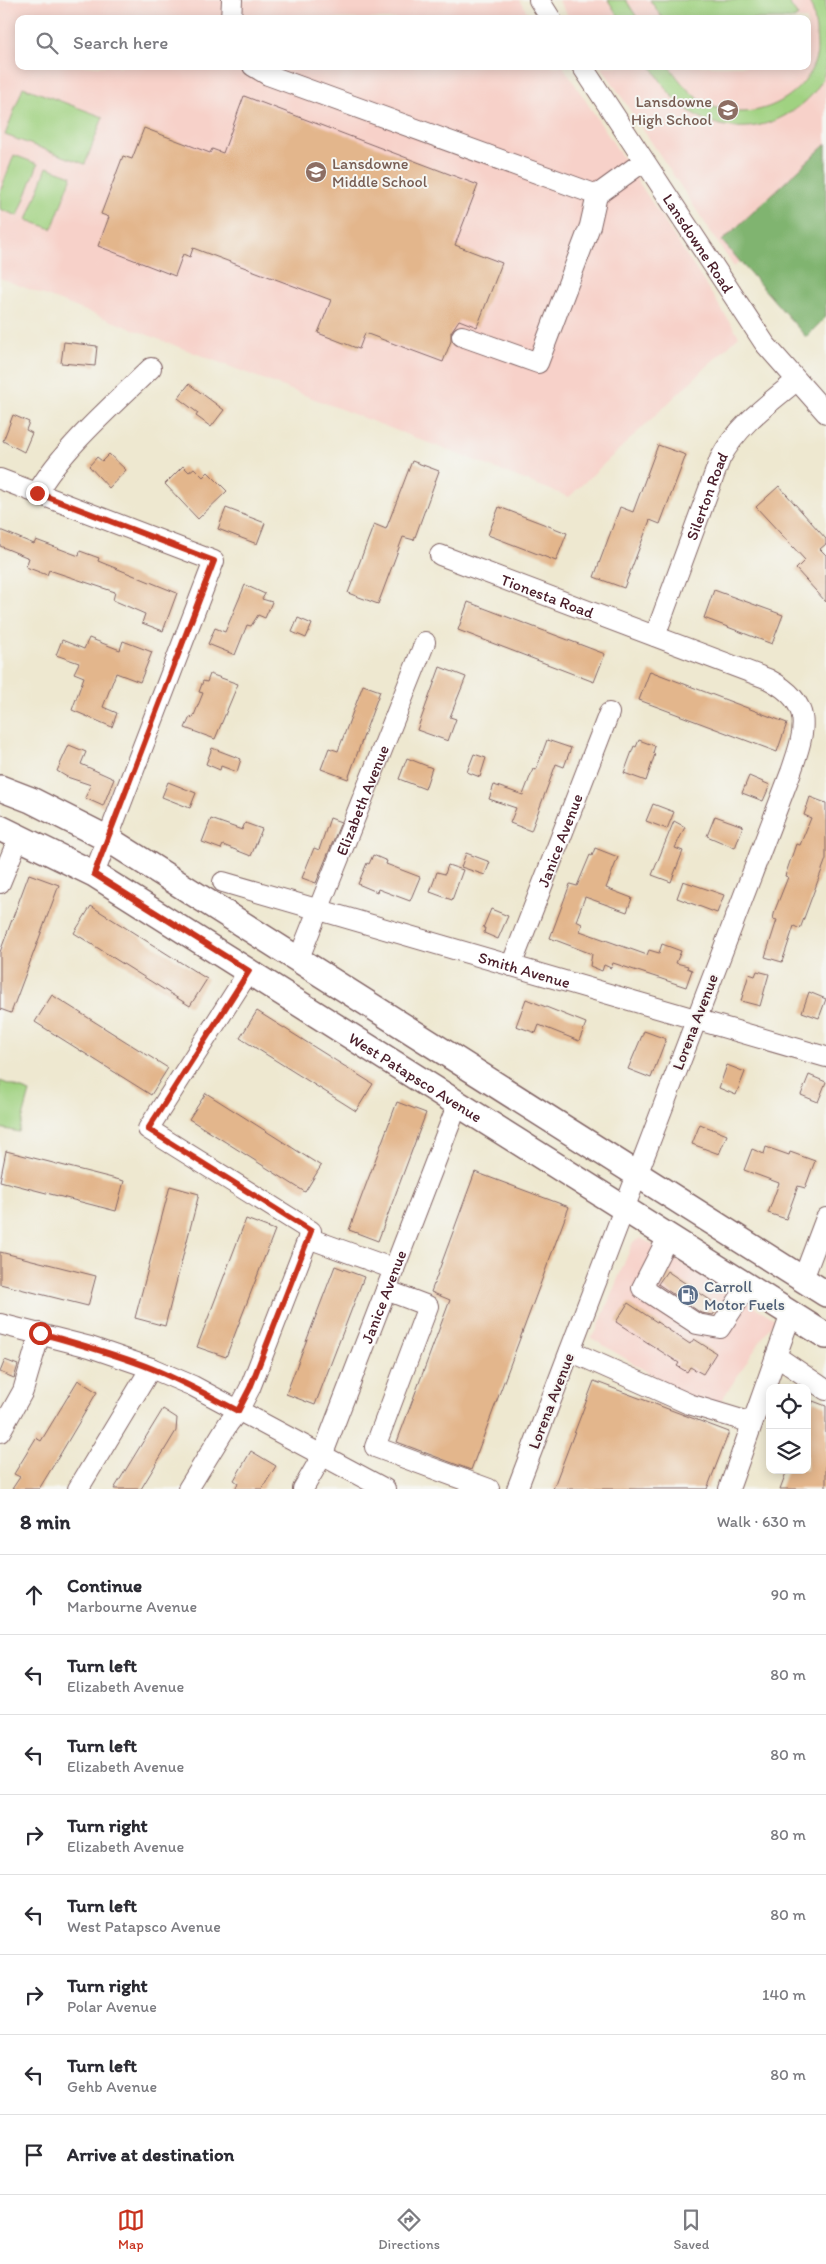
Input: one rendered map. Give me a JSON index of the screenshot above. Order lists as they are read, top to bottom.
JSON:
{
  "streets": {
    "main road": ["West Patapsco Avenue"],
    "street": [
      "Lansdowne Road",
      "Silerton Road",
      "Tionesta Road",
      "Elizabeth Avenue",
      "Janice Avenue",
      "Smith Avenue",
      "Lorena Avenue"
    ]
  },
  "crossings": [
    ["Lansdowne Road", "Silerton Road"],
    ["Silerton Road", "Tionesta Road"],
    ["Silerton Road", "Lorena Avenue"],
    ["Tionesta Road", "Lorena Avenue"],
    ["Elizabeth Avenue", "Smith Avenue"],
    ["Janice Avenue", "Smith Avenue"],
    ["Janice Avenue", "West Patapsco Avenue"],
    ["Smith Avenue", "Lorena Avenue"],
    ["Lorena Avenue", "West Patapsco Avenue"]
  ],
  "places": {
    "school or university": ["Lansdowne High School", "Lansdowne Middle School"],
    "fuel station": ["Carroll Motor Fuels"]
  },
  "page": {
    "search": "Search here",
    "heading": ["8 min", "Walk · 630 m"],
    "list": [
      ["Continue", "Marbourne Avenue", "90 m"],
      ["Turn left", "Elizabeth Avenue", "80 m"],
      ["Turn left", "Elizabeth Avenue", "80 m"],
      ["Turn right", "Elizabeth Avenue", "80 m"],
      ["Turn left", "West Patapsco Avenue", "80 m"],
      ["Turn right", "Polar Avenue", "140 m"],
      ["Turn left", "Gehb Avenue", "80 m"],
      "Arrive at destination"
    ],
    "nav": ["Map", "Directions", "Saved"]
  }
}
